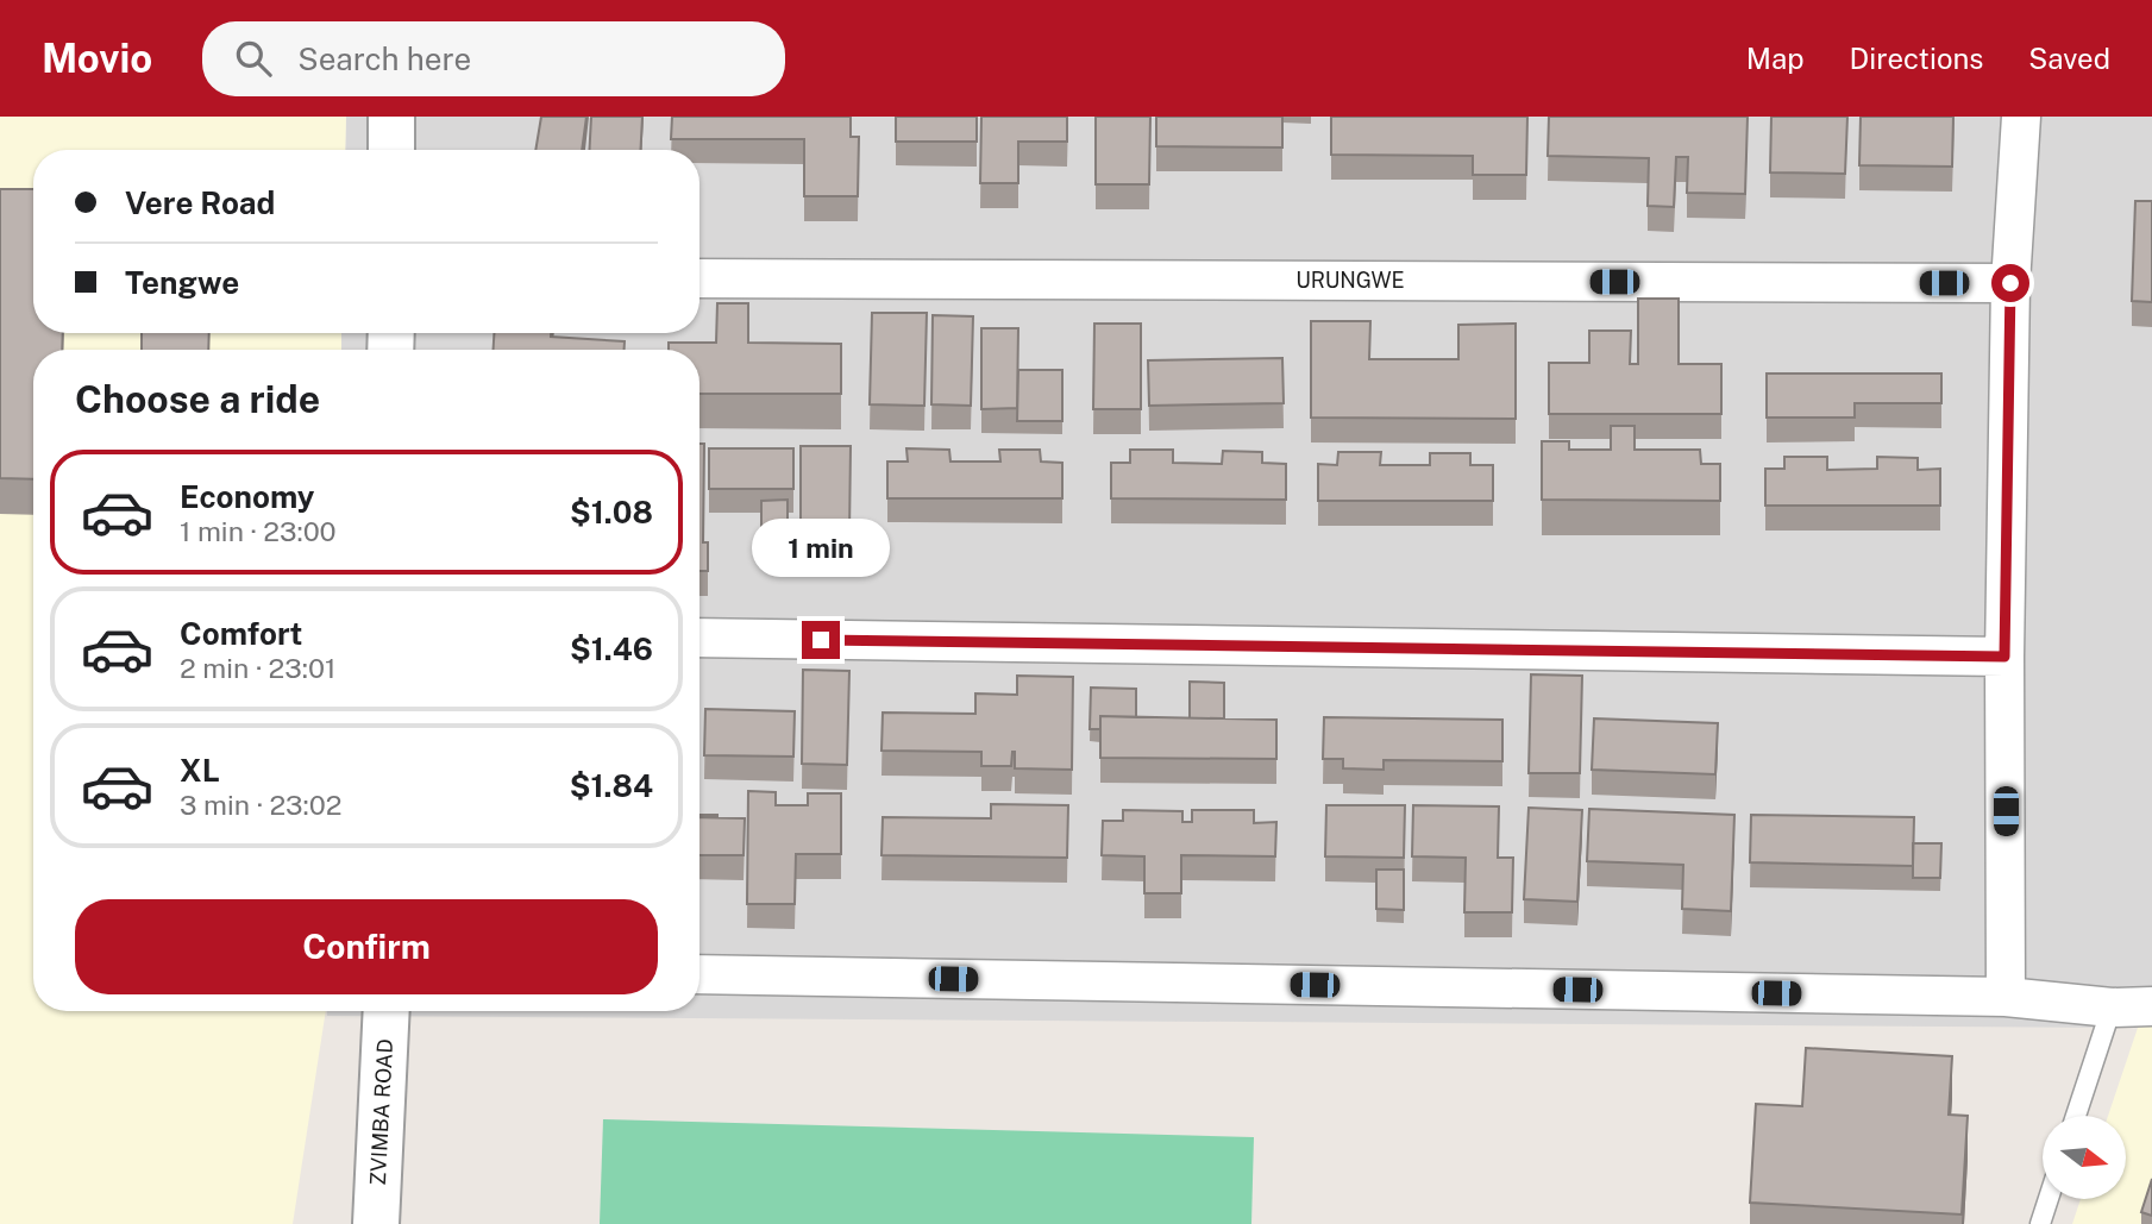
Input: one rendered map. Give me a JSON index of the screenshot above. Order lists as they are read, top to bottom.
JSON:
{
  "streets": {
    "street": ["URUNGWE", "ZVIMBA ROAD"]
  },
  "north": "right",
  "page": {
    "header": "Movio",
    "search": "Search here",
    "nav": ["Map", "Directions", "Saved"],
    "banner": ["Vere Road", "Tengwe"],
    "heading": "Choose a ride",
    "list": [
      {
        "name": "Economy",
        "note": "1 min · 23:00",
        "value": "$1.08"
      },
      {
        "name": "Comfort",
        "note": "2 min · 23:01",
        "value": "$1.46"
      },
      {
        "name": "XL",
        "note": "3 min · 23:02",
        "value": "$1.84"
      }
    ],
    "bubble": "1 min",
    "buttons": "Confirm"
  }
}
